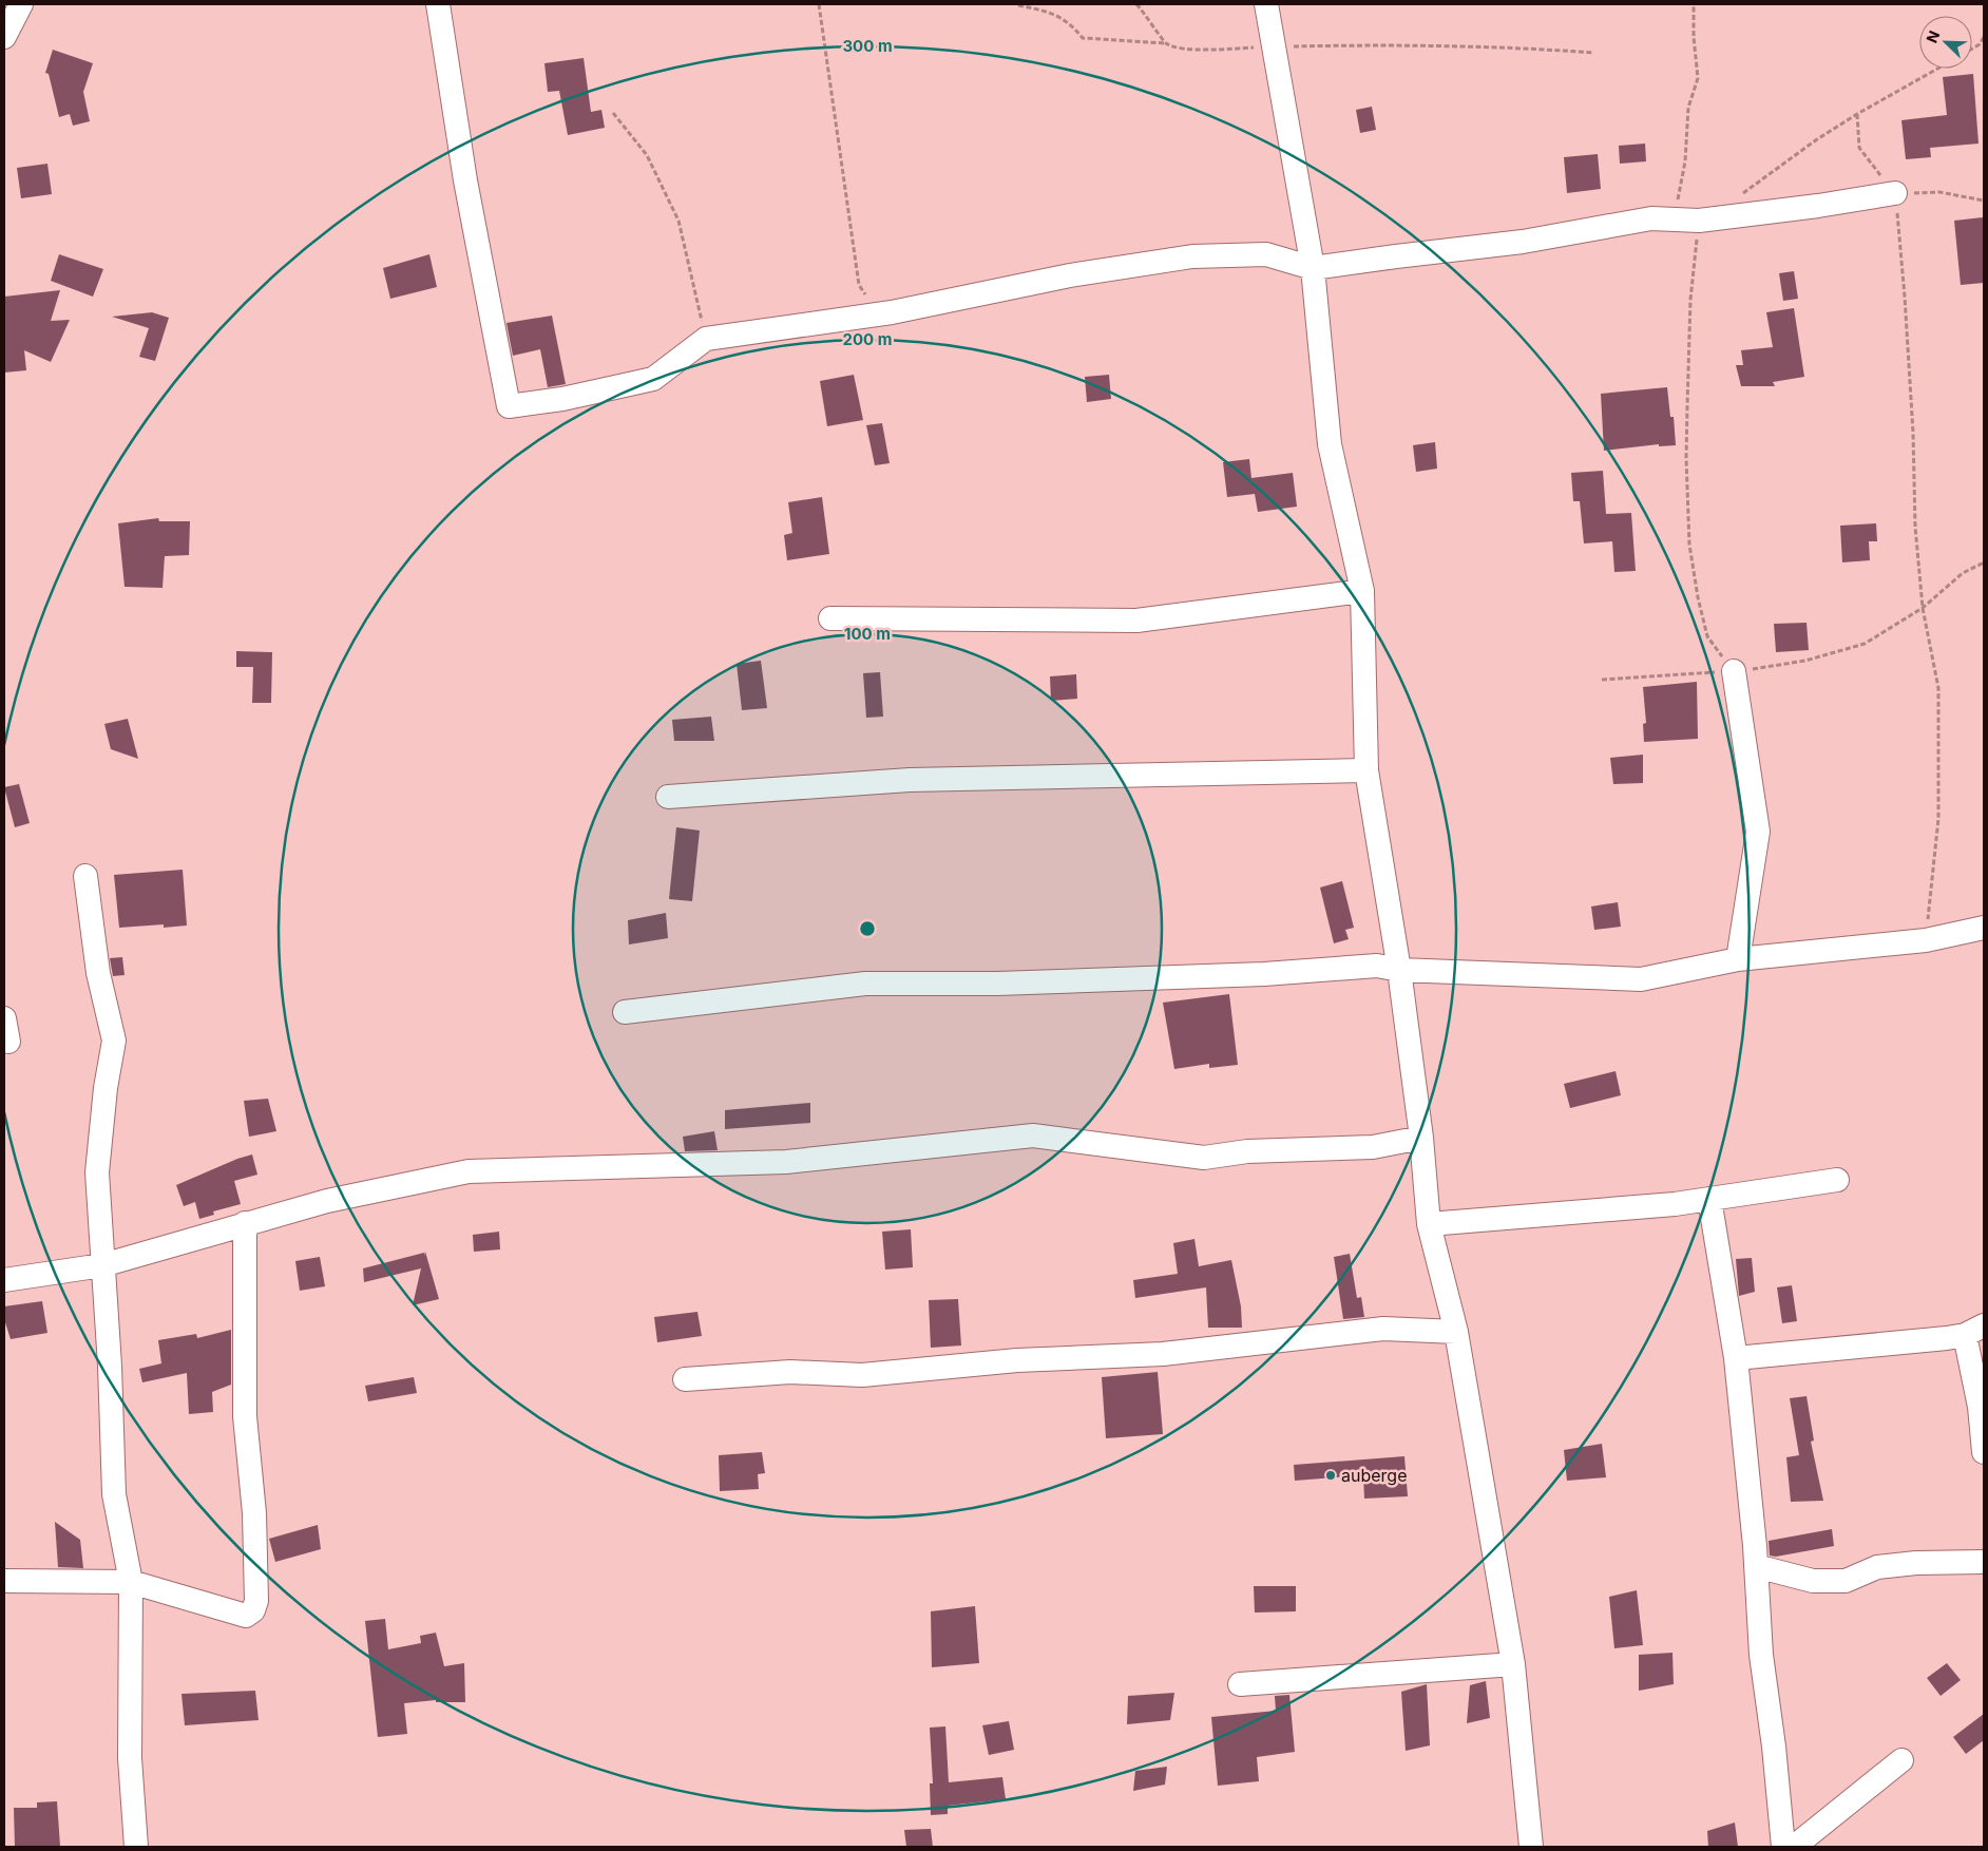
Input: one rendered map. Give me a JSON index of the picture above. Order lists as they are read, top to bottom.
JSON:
{
  "places": ["auberge"],
  "north": "top left",
  "rings": ["300 m", "200 m", "100 m"]
}
